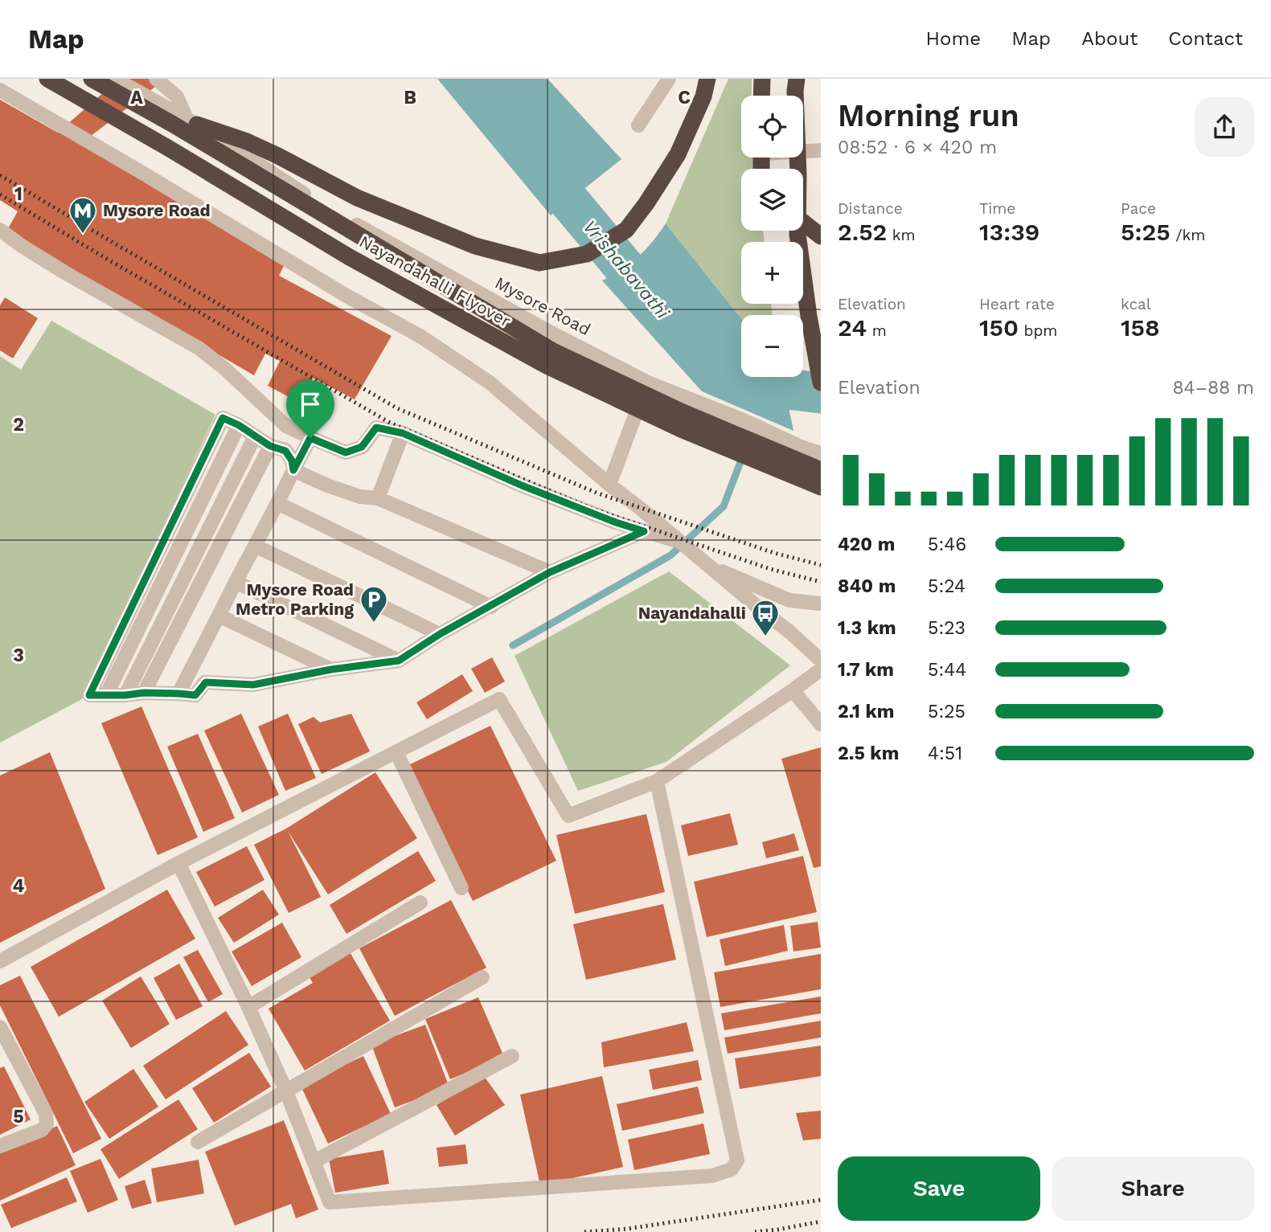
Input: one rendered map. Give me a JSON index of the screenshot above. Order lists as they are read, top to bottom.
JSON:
{
  "streets": {
    "highway": ["Nayandahalli Flyover"],
    "street": ["Mysore Road"]
  },
  "water": ["Vrishabavathi"],
  "places": {
    "metro station": ["Mysore Road"],
    "parking": ["Mysore Road Metro Parking"],
    "bus stop": ["Nayandahalli"]
  },
  "page": {
    "header": "Map",
    "nav": [
      "Home",
      "Map",
      "About",
      "Contact"
    ],
    "heading": ["Morning run", "08:52 · 6 × 420 m"],
    "map_buttons": ["+", "−"],
    "stats": [
      ["Distance", "2.52 km"],
      ["Time", "13:39"],
      ["Pace", "5:25 /km"],
      ["Elevation", "24 m"],
      ["Heart rate", "150 bpm"],
      ["kcal", "158"]
    ],
    "chart": ["Elevation", "84–88 m"],
    "list": [
      {
        "name": "420 m",
        "note": "5:46"
      },
      {
        "name": "840 m",
        "note": "5:24"
      },
      {
        "name": "1.3 km",
        "note": "5:23"
      },
      {
        "name": "1.7 km",
        "note": "5:44"
      },
      {
        "name": "2.1 km",
        "note": "5:25"
      },
      {
        "name": "2.5 km",
        "note": "4:51"
      }
    ],
    "buttons": ["Save", "Share"]
  },
  "grid": {
    "columns": ["A", "B", "C"],
    "rows": [
      "1",
      "2",
      "3",
      "4",
      "5"
    ]
  }
}
